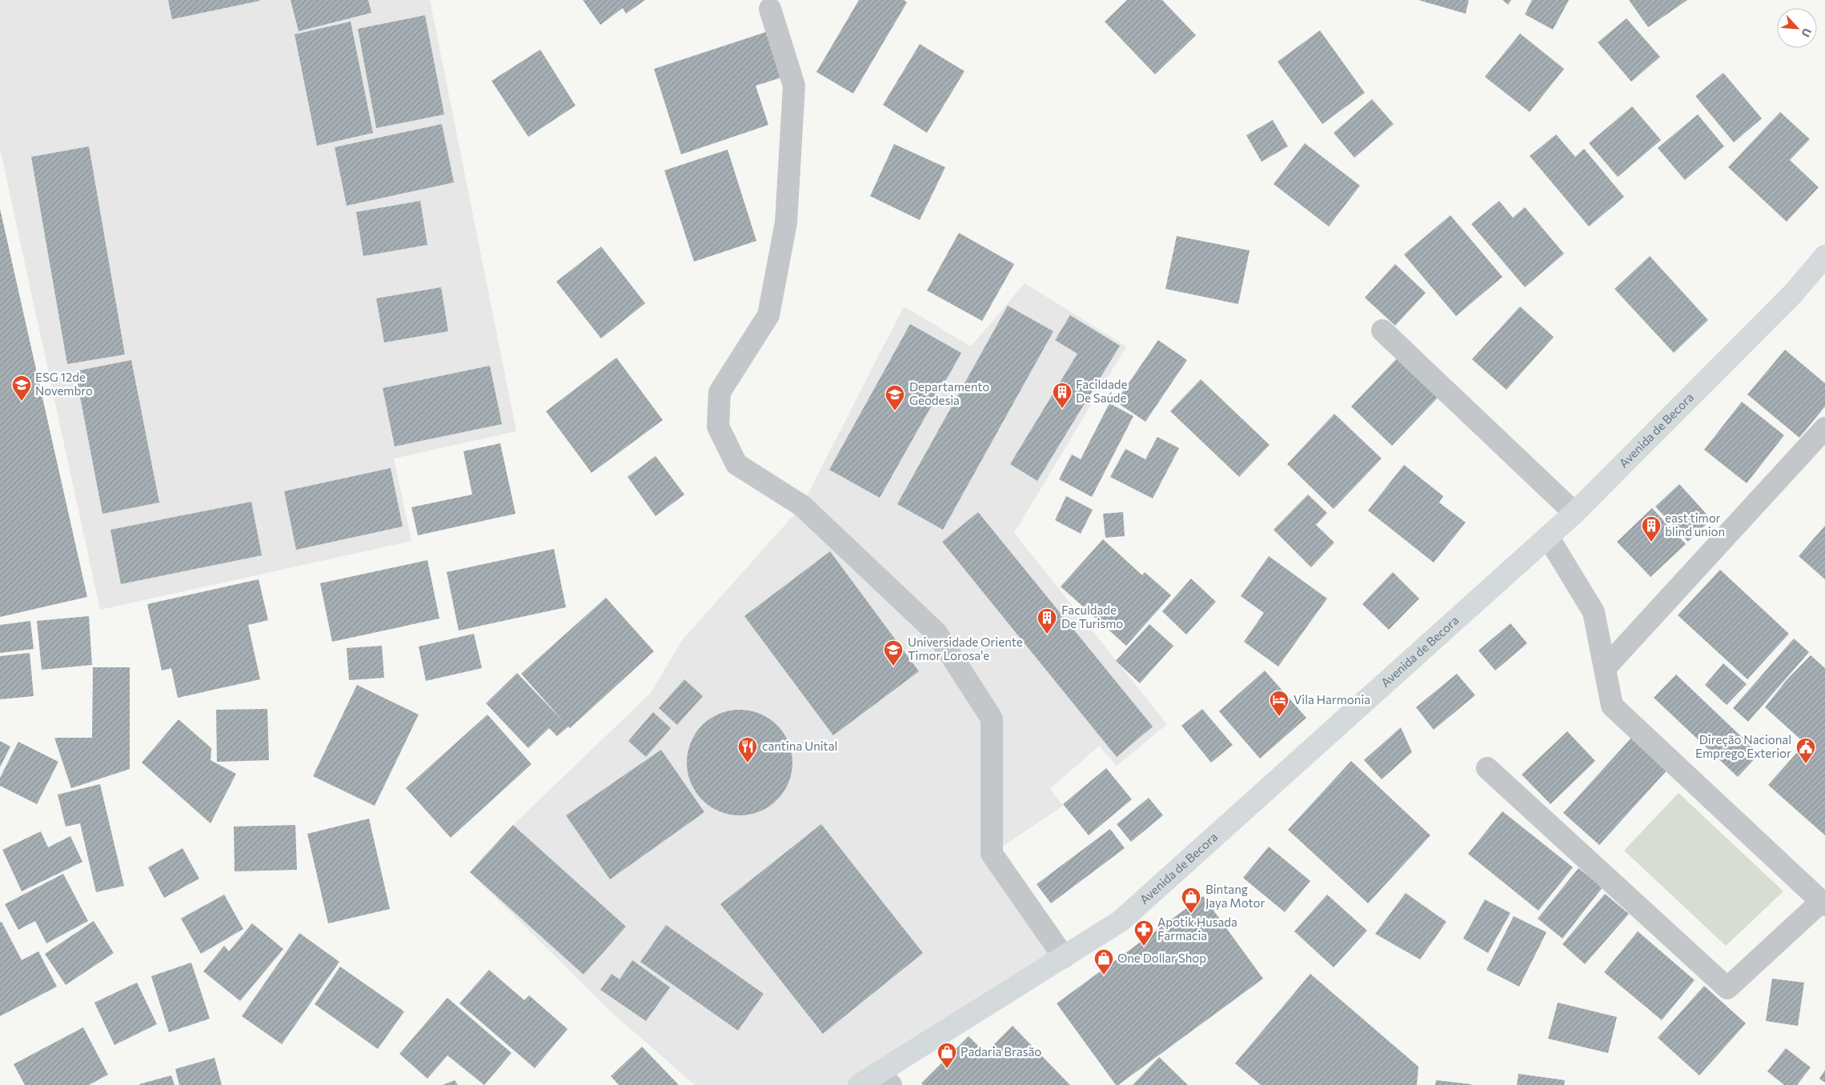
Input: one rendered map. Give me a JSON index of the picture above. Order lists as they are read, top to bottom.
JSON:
{
  "streets": {
    "main road": ["Avenida de Becora"]
  },
  "places": {
    "school or university": ["ESG 12de Novembro", "Departamento Geodesia", "Universidade Oriente Timor Lorosa'e"],
    "building": ["Facildade De Saúde", "east timor blind union", "Faculdade De Turismo"],
    "hotel": ["Vila Harmonia"],
    "restaurant": ["cantina Unital"],
    "public building": ["Direção Nacional Emprego Exterior"],
    "shop": ["Bintang Jaya Motor", "One Dollar Shop", "Padaria Brasão"],
    "pharmacy": ["Apotik Husada Farmacia"]
  },
  "north": "bottom right"
}
